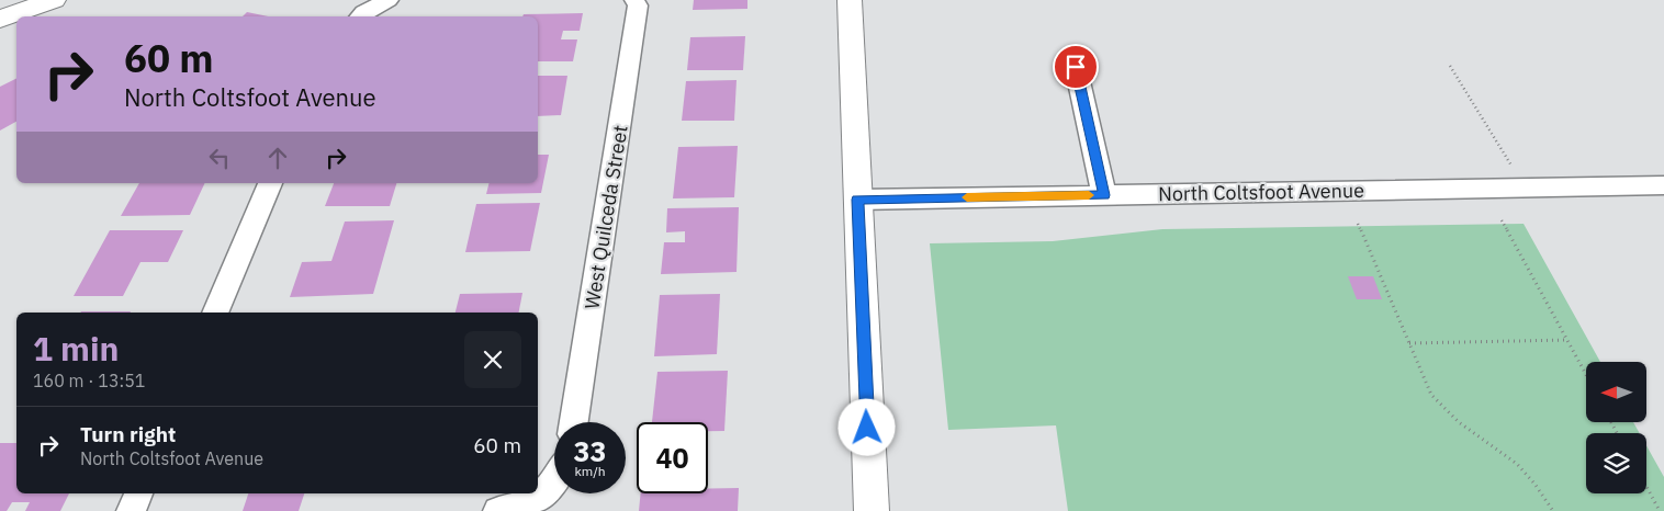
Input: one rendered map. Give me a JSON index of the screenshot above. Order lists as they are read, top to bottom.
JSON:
{
  "streets": {
    "street": ["North Coltsfoot Avenue", "West Quilceda Street"]
  },
  "north": "left",
  "page": {
    "turn": ["60 m", "North Coltsfoot Avenue"],
    "heading": ["1 min", "160 m · 13:51"],
    "list": [
      {
        "name": "Turn right",
        "note": "North Coltsfoot Avenue",
        "value": "60 m"
      }
    ],
    "speed": "33 km/h",
    "limit": "40"
  }
}
